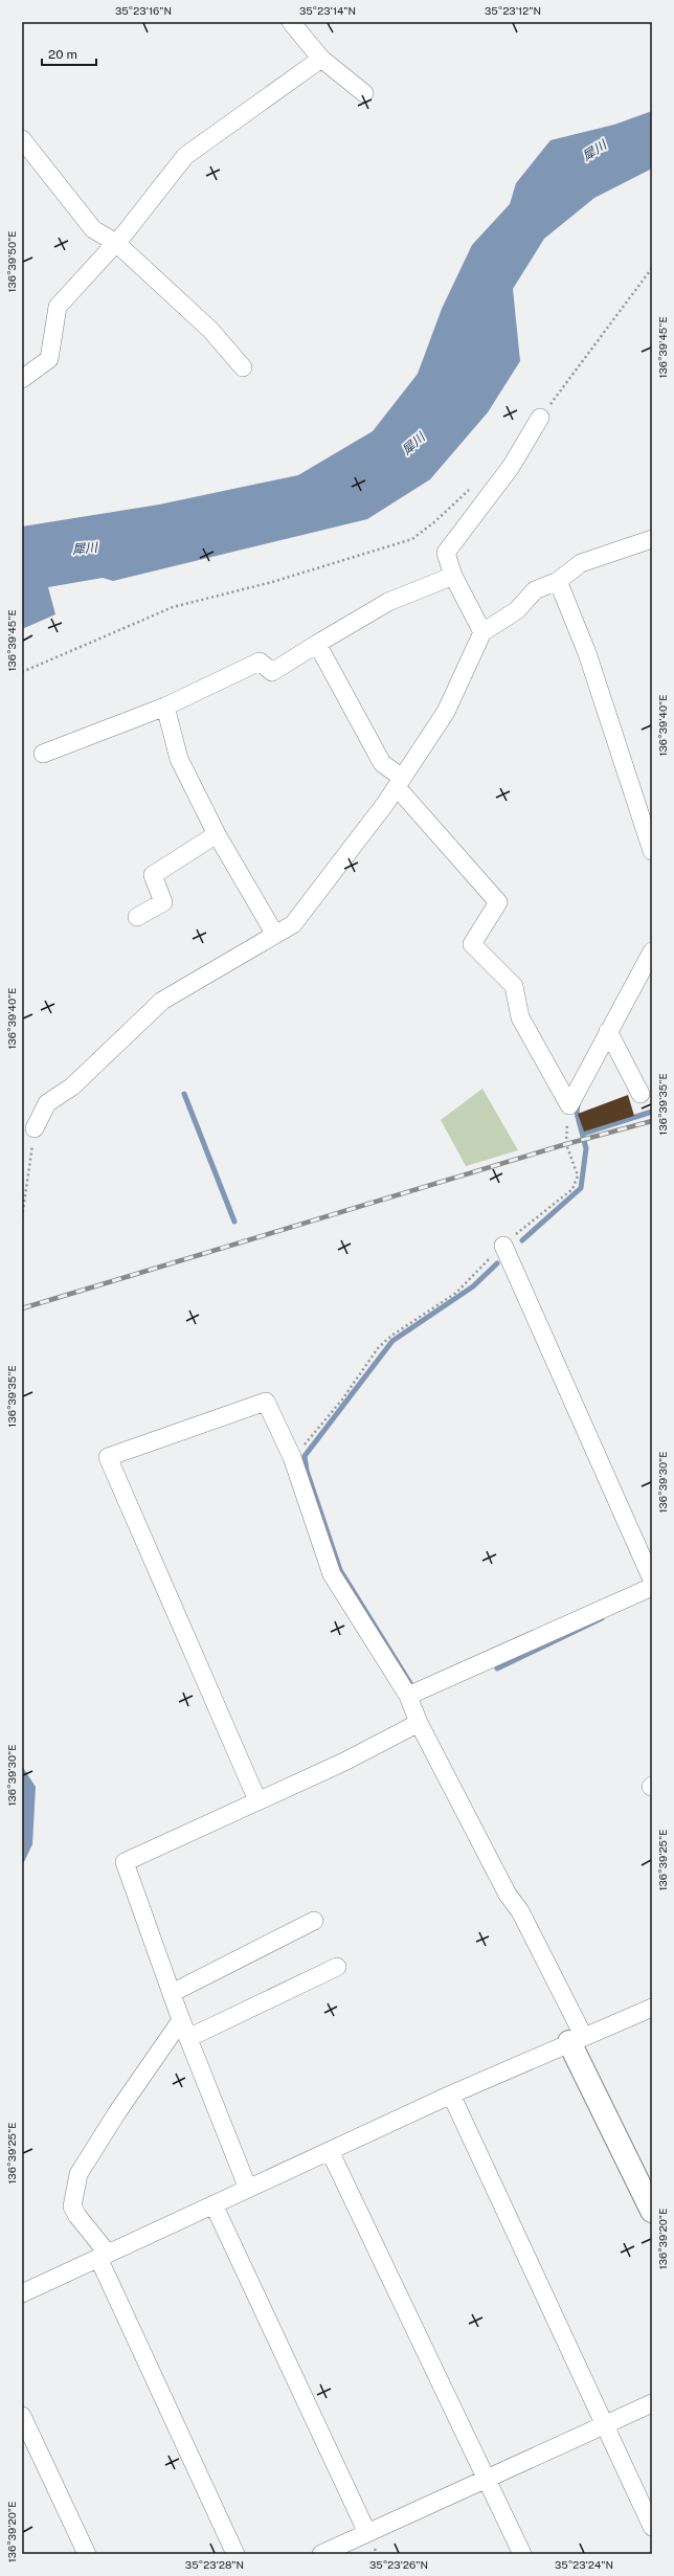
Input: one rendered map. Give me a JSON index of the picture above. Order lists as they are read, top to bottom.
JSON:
{
  "water": ["犀川"],
  "scale_bar": "20 m",
  "coordinates": [
    "35°23'16\"N",
    "35°23'14\"N",
    "35°23'12\"N",
    "136°39'50\"E",
    "136°39'45\"E",
    "136°39'40\"E",
    "136°39'35\"E",
    "136°39'30\"E",
    "136°39'25\"E",
    "136°39'20\"E",
    "35°23'28\"N",
    "35°23'26\"N",
    "35°23'24\"N"
  ]
}
